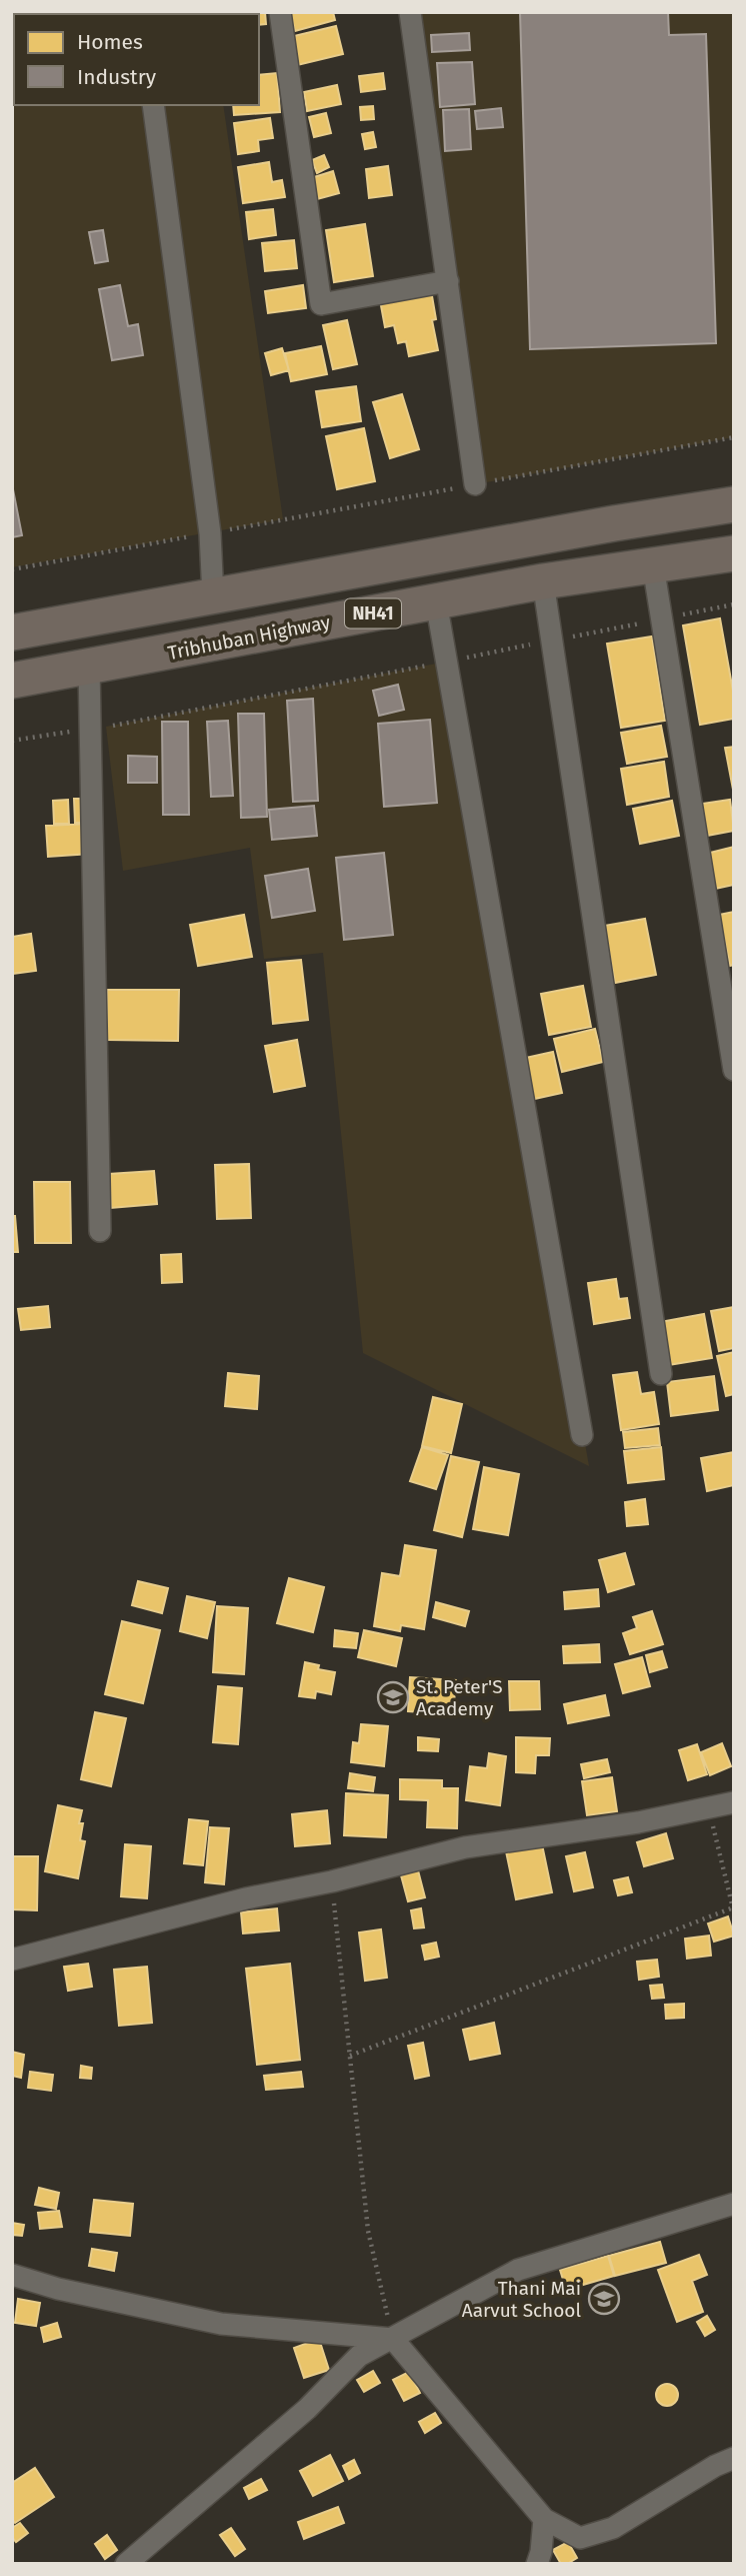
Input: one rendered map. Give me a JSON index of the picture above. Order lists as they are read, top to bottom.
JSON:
{
  "streets": {
    "highway": ["NH41", "Tribhuban Highway"]
  },
  "places": {
    "school or university": ["St. Peter'S Academy", "Thani Mai Aarvut School"]
  },
  "legend": ["Homes", "Industry"]
}
